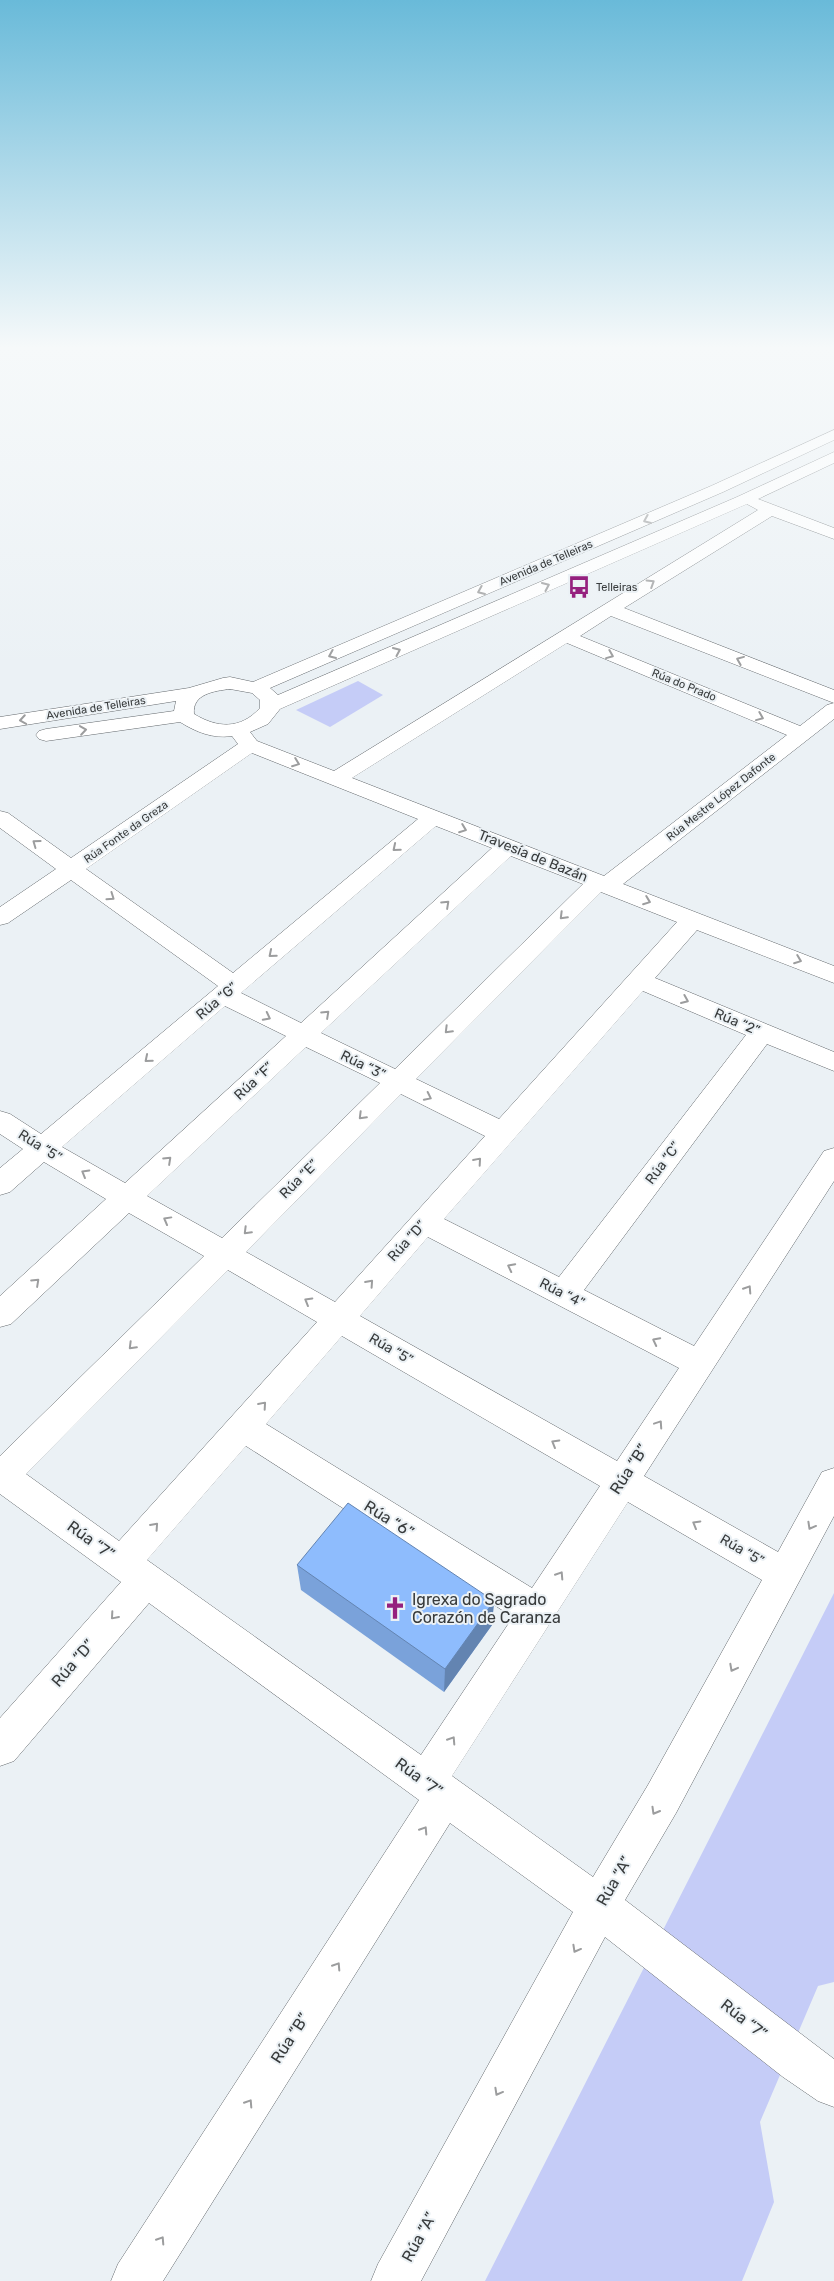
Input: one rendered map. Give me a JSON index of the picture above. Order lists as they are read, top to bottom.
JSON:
{
  "streets": {
    "street": [
      "Avenida de Telleiras",
      "Rúa do Prado",
      "Rúa Mestre López Dafonte",
      "Rúa Fonte da Greza",
      "Travesía de Bazán",
      "Rúa “G”",
      "Rúa “2”",
      "Rúa “3”",
      "Rúa “F”",
      "Rúa “5”",
      "Rúa “C”",
      "Rúa “E”",
      "Rúa “D”",
      "Rúa “4”",
      "Rúa “B”",
      "Rúa “6”",
      "Rúa “7”",
      "Rúa “A”"
    ]
  },
  "crossings": [
    ["Rúa do Prado", "Rúa Mestre López Dafonte"],
    ["Rúa Mestre López Dafonte", "Travesía de Bazán"],
    ["Rúa Mestre López Dafonte", "Rúa “E”"],
    ["Rúa Fonte da Greza", "Travesía de Bazán"],
    ["Rúa Fonte da Greza", "Rúa “3”"],
    ["Travesía de Bazán", "Rúa “G”"],
    ["Travesía de Bazán", "Rúa “F”"],
    ["Travesía de Bazán", "Rúa “E”"],
    ["Travesía de Bazán", "Rúa “D”"],
    ["Rúa “G”", "Rúa “3”"],
    ["Rúa “G”", "Rúa “5”"],
    ["Rúa “2”", "Rúa “C”"],
    ["Rúa “2”", "Rúa “D”"],
    ["Rúa “3”", "Rúa “F”"],
    ["Rúa “3”", "Rúa “E”"],
    ["Rúa “3”", "Rúa “D”"],
    ["Rúa “F”", "Rúa “5”"],
    ["Rúa “5”", "Rúa “E”"],
    ["Rúa “5”", "Rúa “D”"],
    ["Rúa “5”", "Rúa “B”"],
    ["Rúa “5”", "Rúa “A”"],
    ["Rúa “C”", "Rúa “4”"],
    ["Rúa “E”", "Rúa “7”"],
    ["Rúa “D”", "Rúa “4”"],
    ["Rúa “D”", "Rúa “6”"],
    ["Rúa “D”", "Rúa “7”"],
    ["Rúa “4”", "Rúa “B”"],
    ["Rúa “B”", "Rúa “6”"],
    ["Rúa “B”", "Rúa “7”"],
    ["Rúa “7”", "Rúa “A”"]
  ],
  "one_way": [
    "Travesía de Bazán",
    "Rúa “G”",
    "Rúa “2”",
    "Rúa “F”",
    "Rúa “5”",
    "Rúa “E”",
    "Rúa “4”",
    "Rúa “B”",
    "Rúa “A”"
  ],
  "places": {
    "bus stop": ["Telleiras"],
    "church": ["Igrexa do Sagrado Corazón de Caranza"]
  }
}
